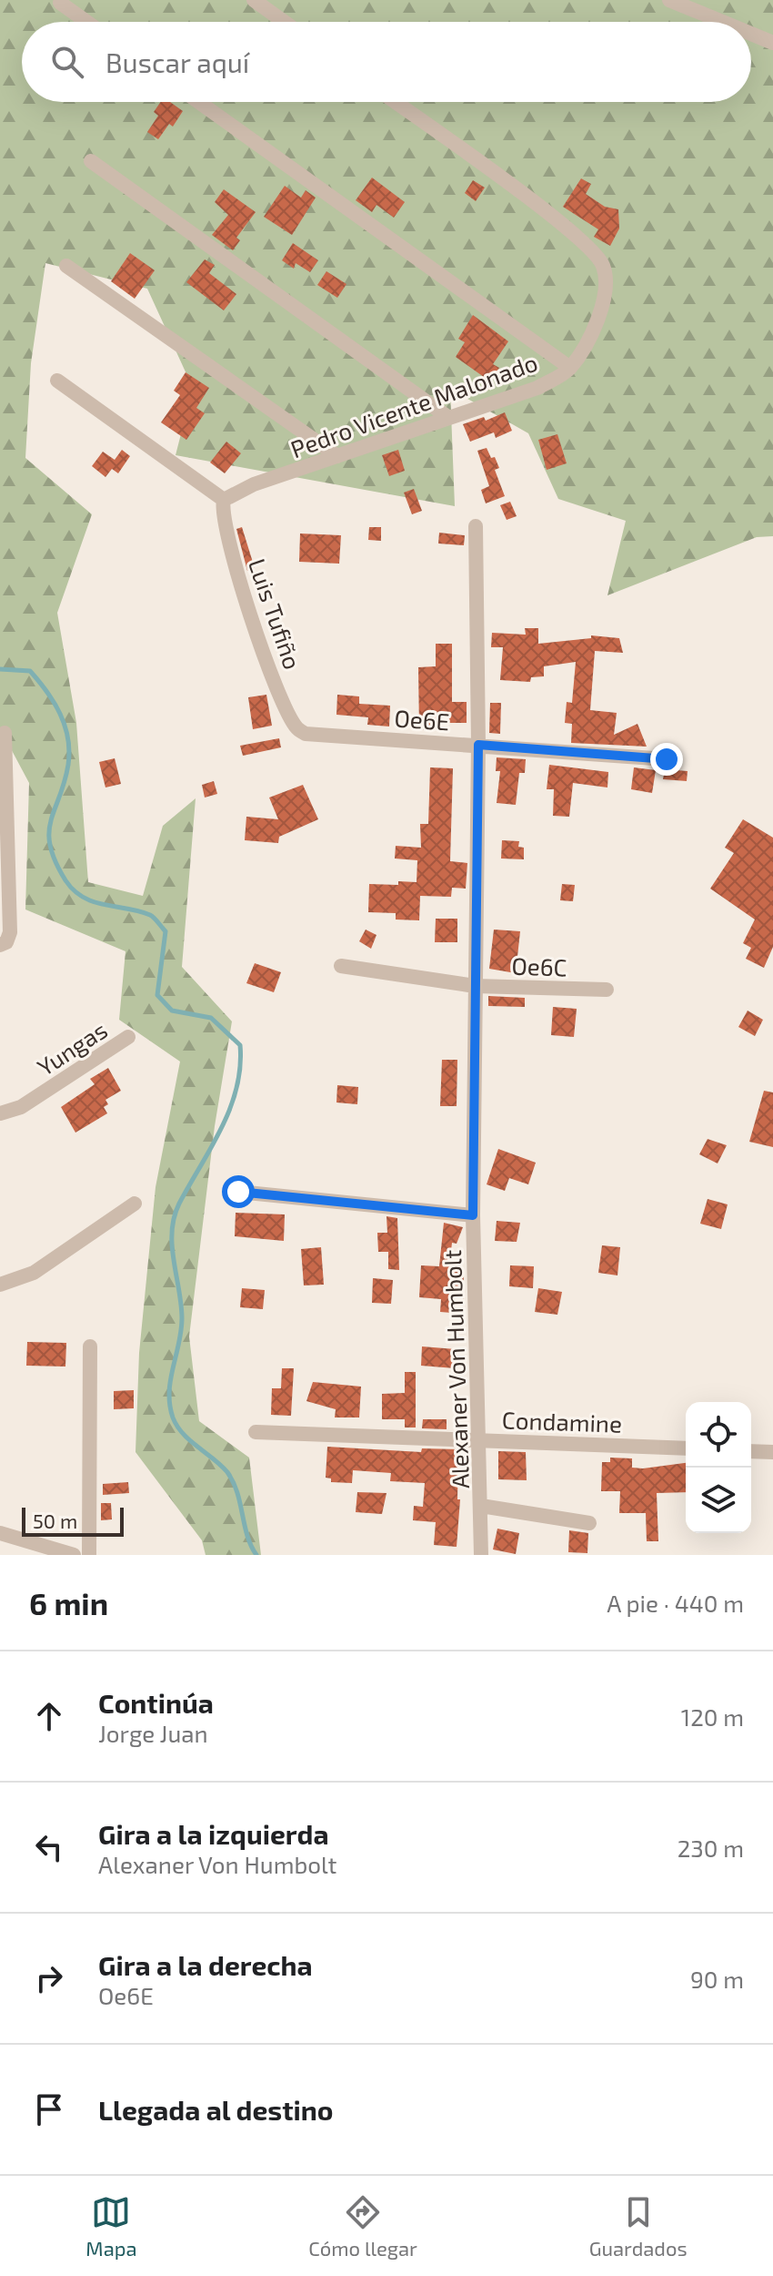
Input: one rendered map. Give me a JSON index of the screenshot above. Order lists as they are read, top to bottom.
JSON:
{
  "streets": {
    "street": [
      "Pedro Vicente Malonado",
      "Luis Tufiño",
      "Oe6E",
      "Oe6C",
      "Yungas",
      "Alexaner Von Humbolt",
      "Condamine"
    ]
  },
  "crossings": [
    ["Pedro Vicente Malonado", "Luis Tufiño"],
    ["Luis Tufiño", "Oe6E"],
    ["Oe6E", "Alexaner Von Humbolt"],
    ["Oe6C", "Alexaner Von Humbolt"],
    ["Alexaner Von Humbolt", "Condamine"]
  ],
  "scale_bar": "50 m",
  "page": {
    "search": "Buscar aquí",
    "scale": "50 m",
    "heading": ["6 min", "A pie · 440 m"],
    "list": [
      ["Continúa", "Jorge Juan", "120 m"],
      ["Gira a la izquierda", "Alexaner Von Humbolt", "230 m"],
      ["Gira a la derecha", "Oe6E", "90 m"],
      "Llegada al destino"
    ],
    "nav": ["Mapa", "Cómo llegar", "Guardados"]
  }
}
